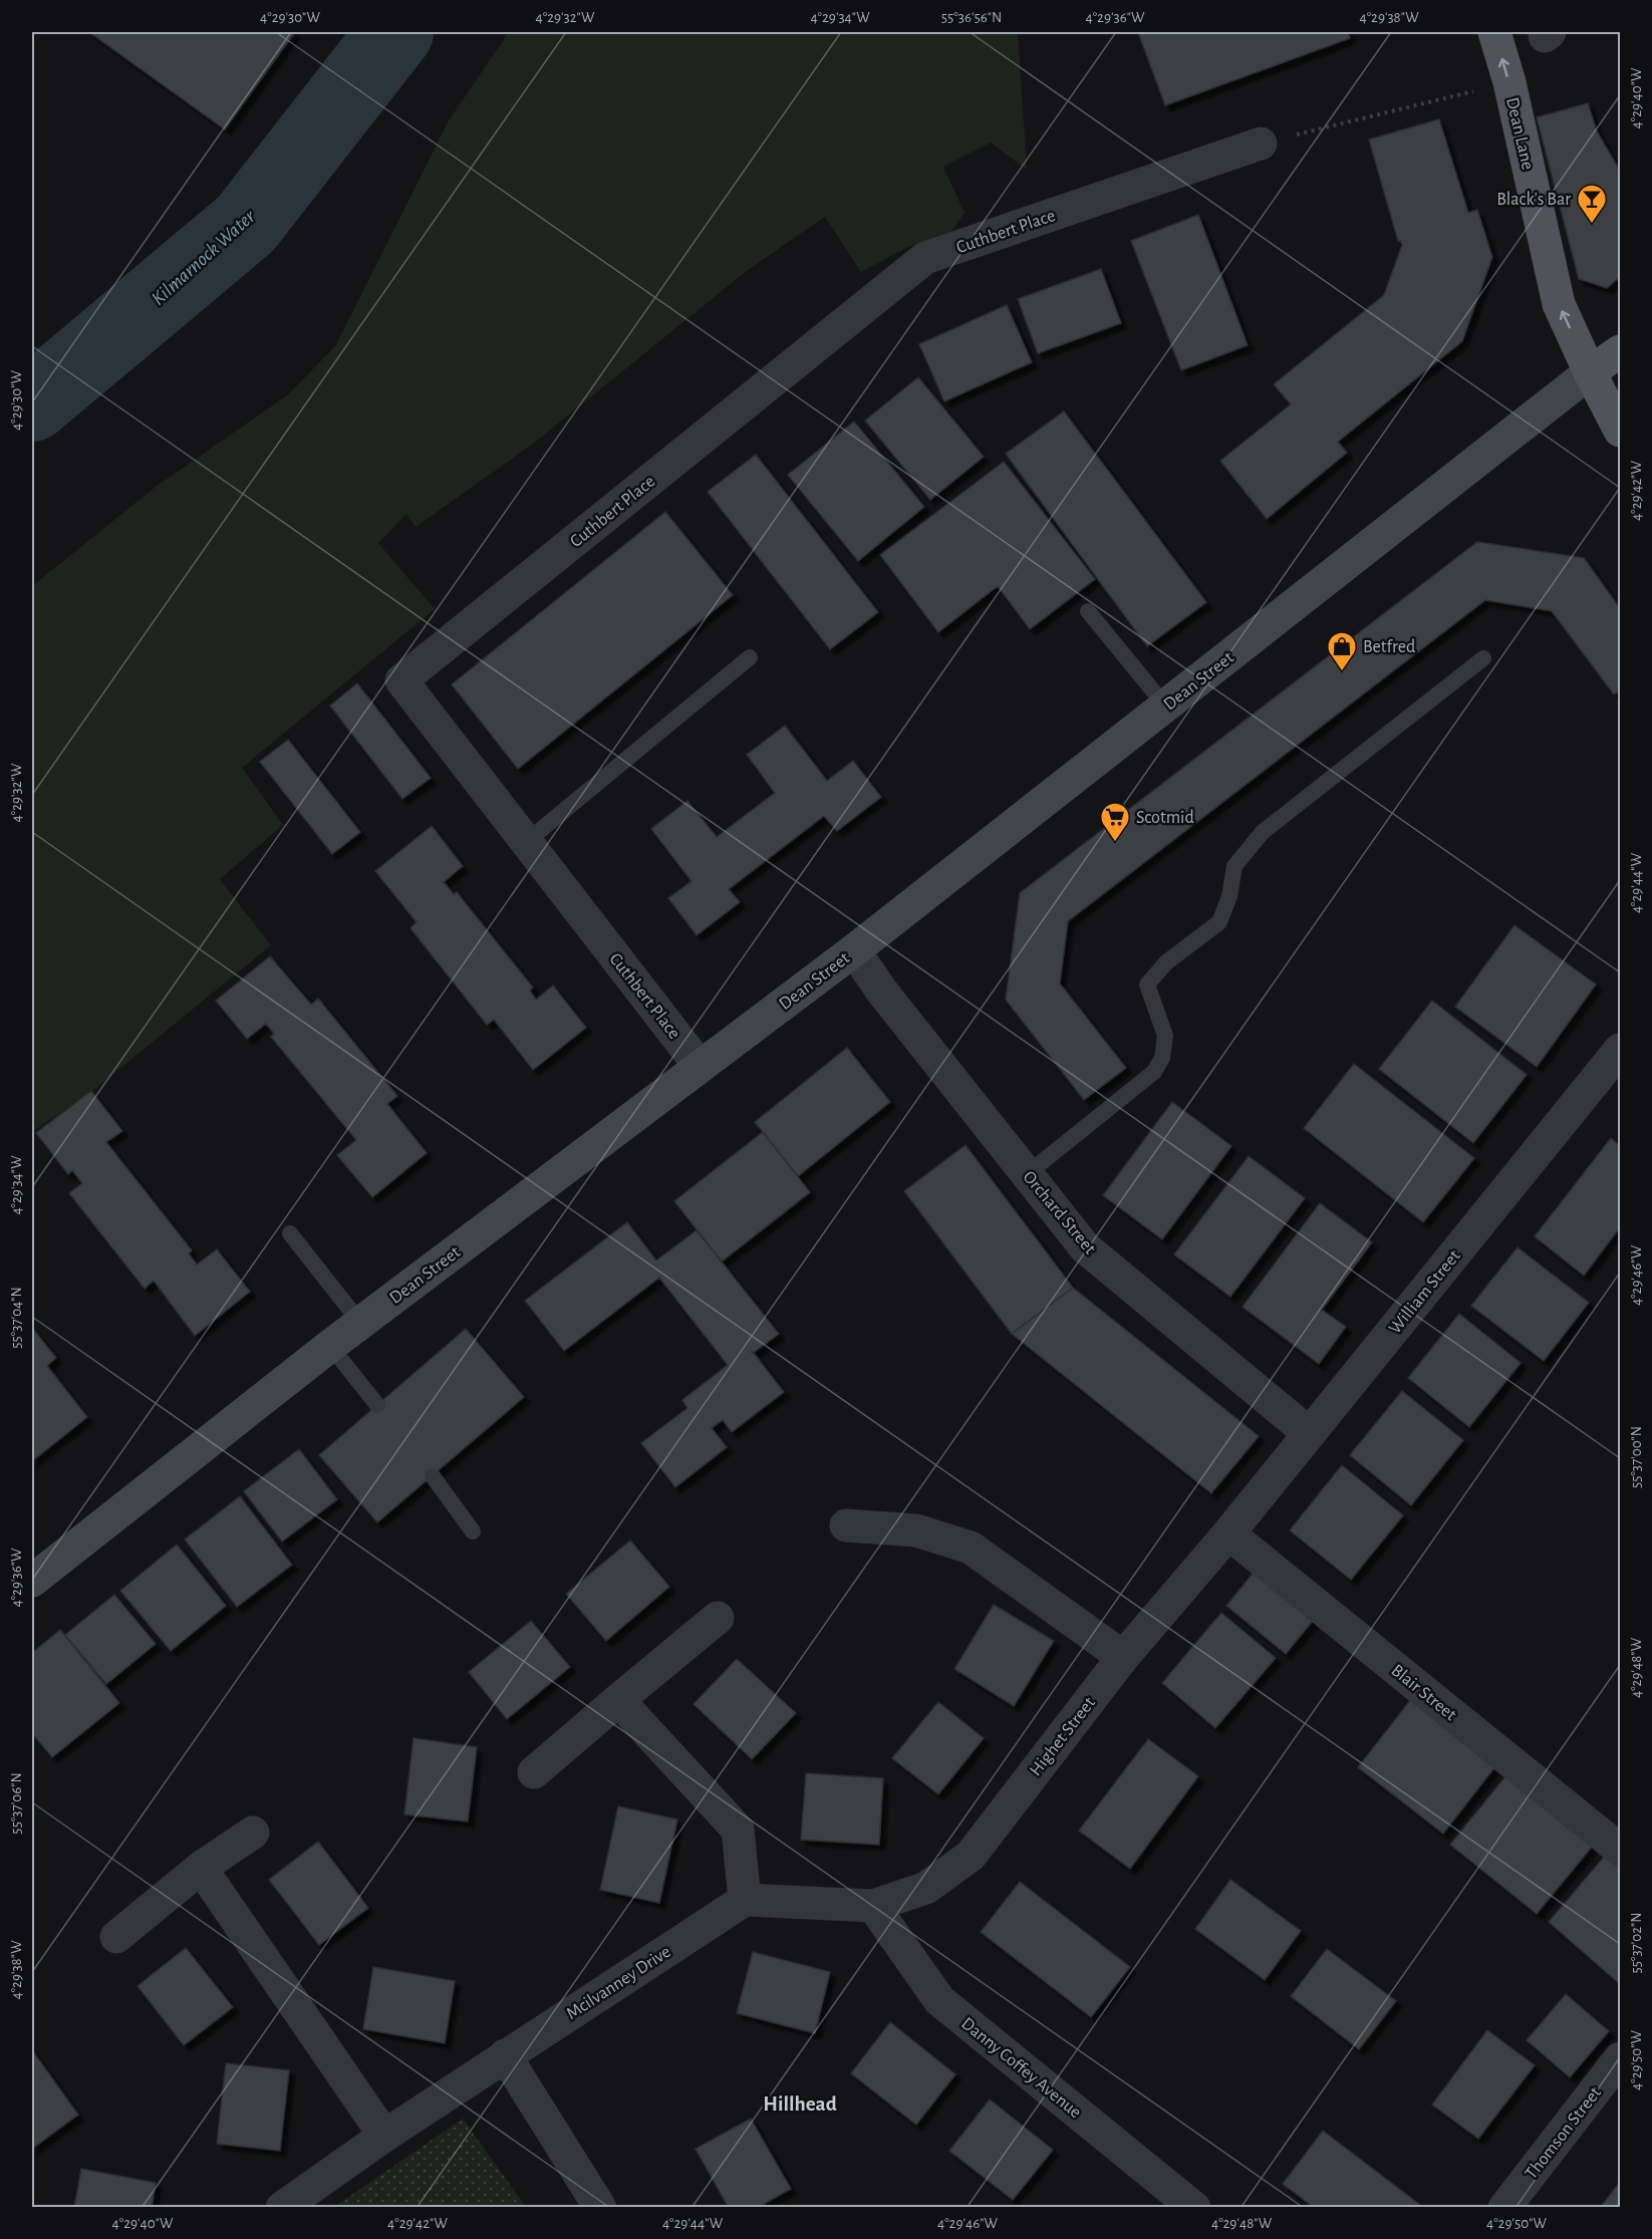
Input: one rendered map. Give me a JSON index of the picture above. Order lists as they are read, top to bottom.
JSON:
{
  "streets": {
    "main road": ["Dean Lane", "Dean Street"],
    "street": [
      "Cuthbert Place",
      "Orchard Street",
      "William Street",
      "Blair Street",
      "Highet Street",
      "Mcilvanney Drive",
      "Danny Coffey Avenue",
      "Thomson Street"
    ]
  },
  "crossings": [
    ["Dean Lane", "Dean Street"],
    ["Cuthbert Place", "Dean Street"],
    ["Dean Street", "Orchard Street"],
    ["Orchard Street", "William Street"],
    ["William Street", "Blair Street"],
    ["William Street", "Highet Street"],
    ["Blair Street", "Highet Street"],
    ["Highet Street", "Danny Coffey Avenue"]
  ],
  "one_way": ["Dean Lane"],
  "districts": ["Hillhead"],
  "water": ["Kilmarnock Water"],
  "places": {
    "bar": ["Black's Bar"],
    "shop": ["Betfred"],
    "supermarket": ["Scotmid"]
  },
  "coordinates": [
    "4°29'30\"W",
    "4°29'32\"W",
    "4°29'34\"W",
    "55°36'56\"N",
    "4°29'36\"W",
    "4°29'38\"W",
    "4°29'40\"W",
    "4°29'42\"W",
    "4°29'44\"W",
    "4°29'46\"W",
    "55°37'04\"N",
    "55°37'00\"N",
    "4°29'48\"W",
    "55°37'06\"N",
    "55°37'02\"N",
    "4°29'50\"W"
  ]
}
